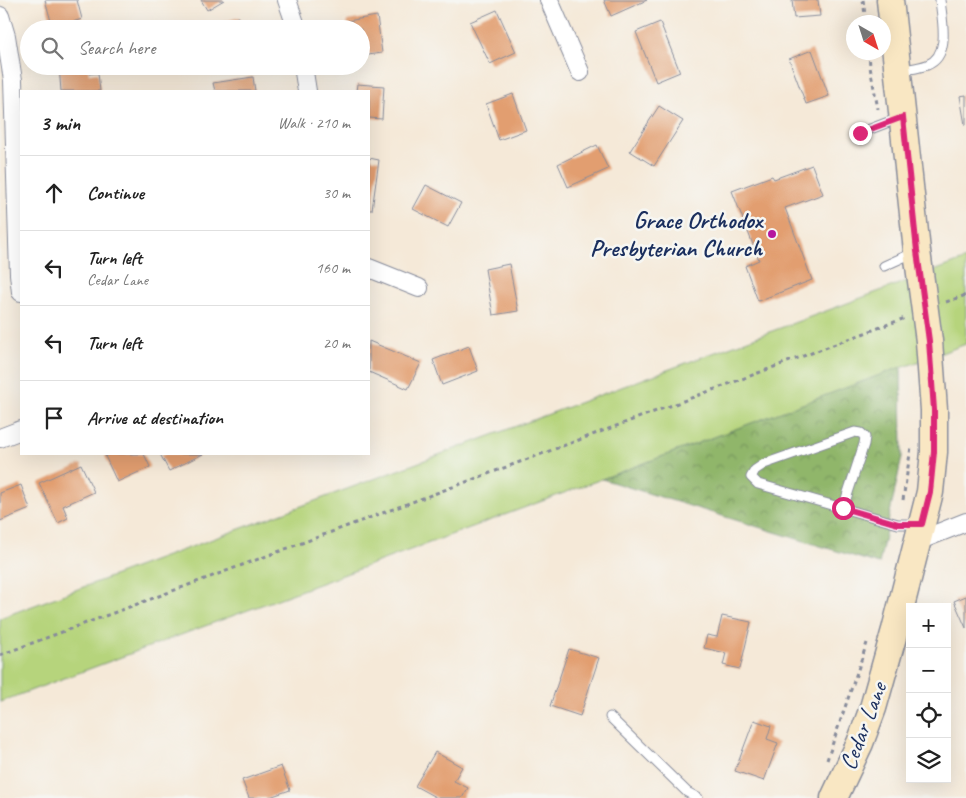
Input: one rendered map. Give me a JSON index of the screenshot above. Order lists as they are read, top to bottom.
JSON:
{
  "streets": {
    "main road": ["Cedar Lane"]
  },
  "places": ["Grace Orthodox Presbyterian Church"],
  "north": "bottom right",
  "page": {
    "search": "Search here",
    "heading": ["3 min", "Walk · 210 m"],
    "list": [
      ["Continue", "30 m"],
      ["Turn left", "Cedar Lane", "160 m"],
      ["Turn left", "20 m"],
      "Arrive at destination"
    ],
    "map_buttons": ["+", "−"]
  }
}
